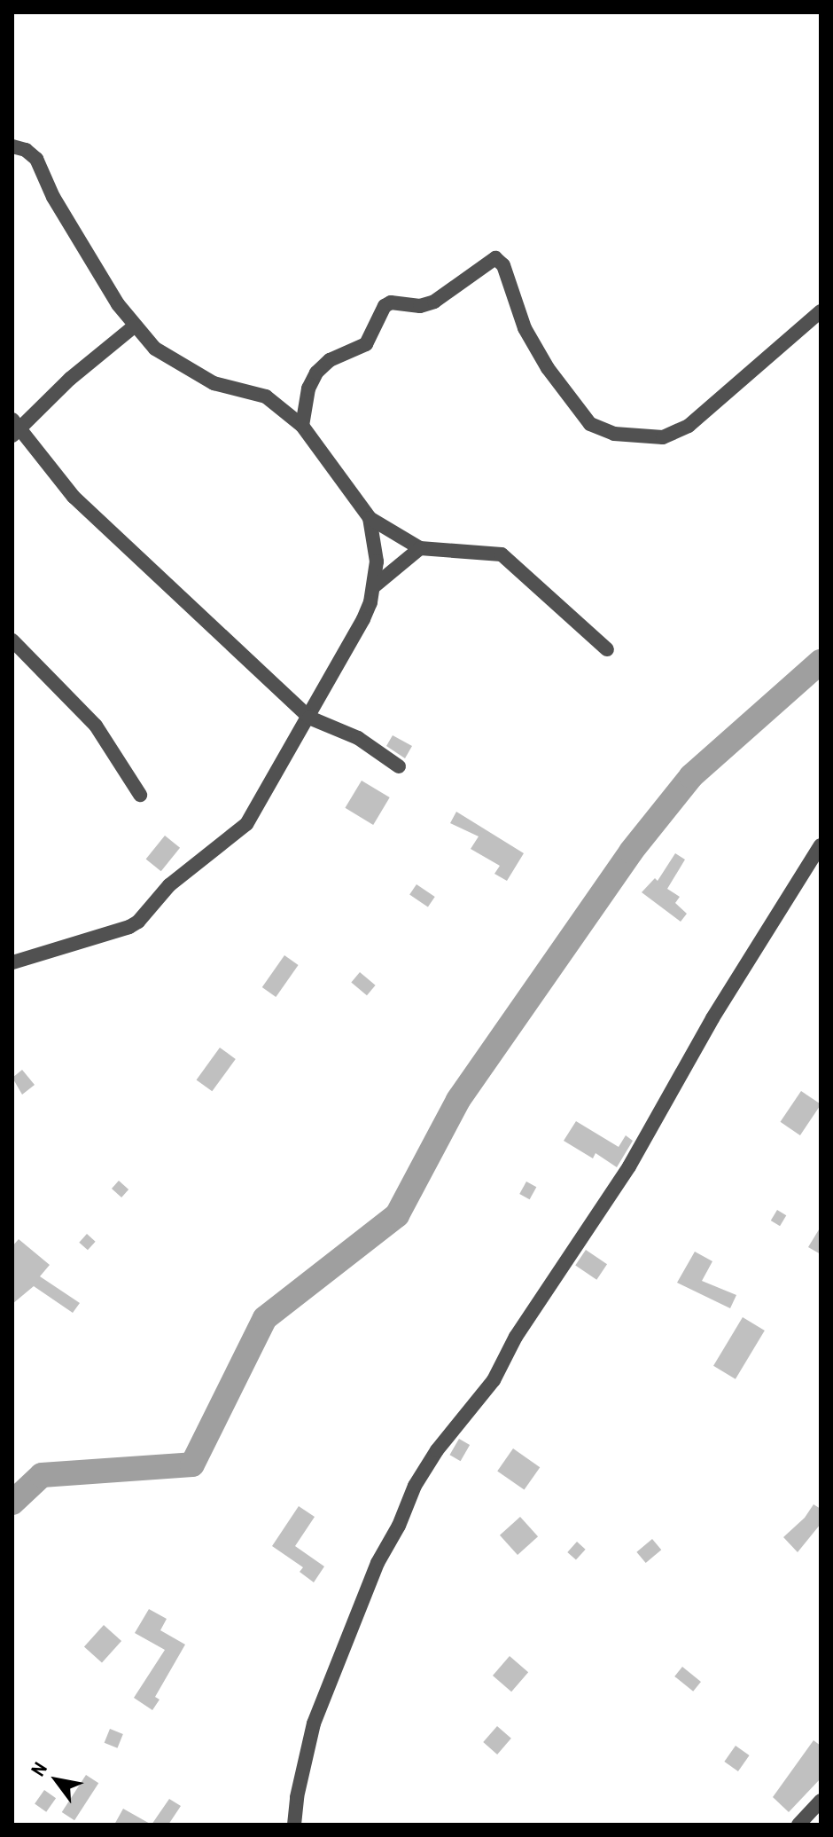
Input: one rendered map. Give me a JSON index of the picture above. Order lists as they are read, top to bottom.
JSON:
{
  "north": "top left"
}
